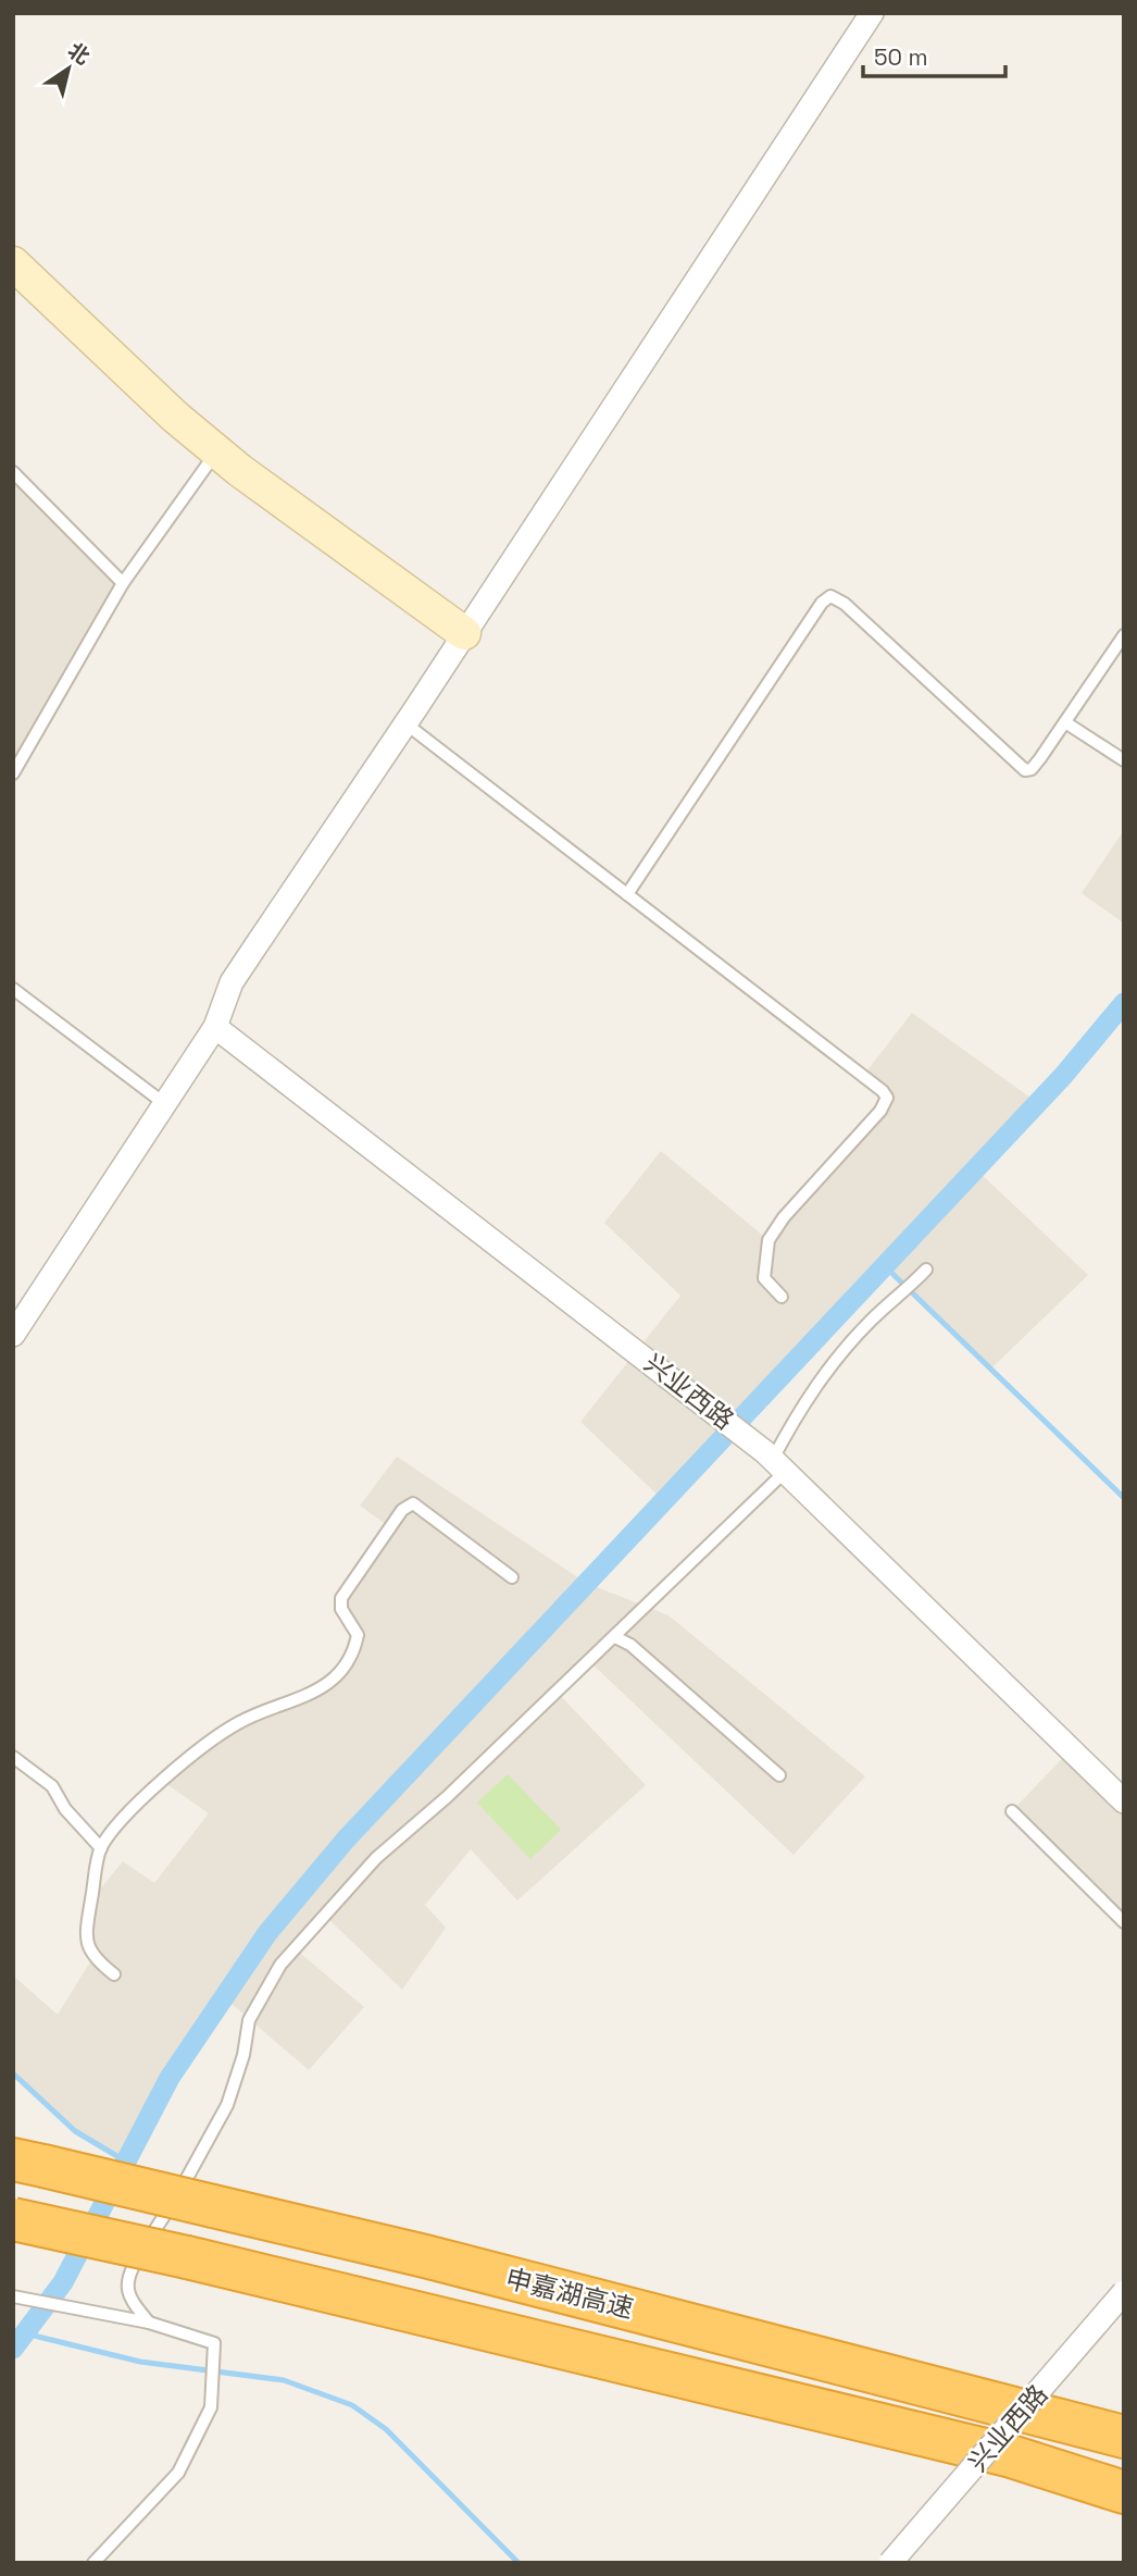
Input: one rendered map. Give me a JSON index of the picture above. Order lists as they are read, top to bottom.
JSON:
{
  "streets": {
    "highway": ["申嘉湖高速"],
    "street": ["兴业西路"]
  },
  "scale_bar": "50 m",
  "north": "top right"
}
